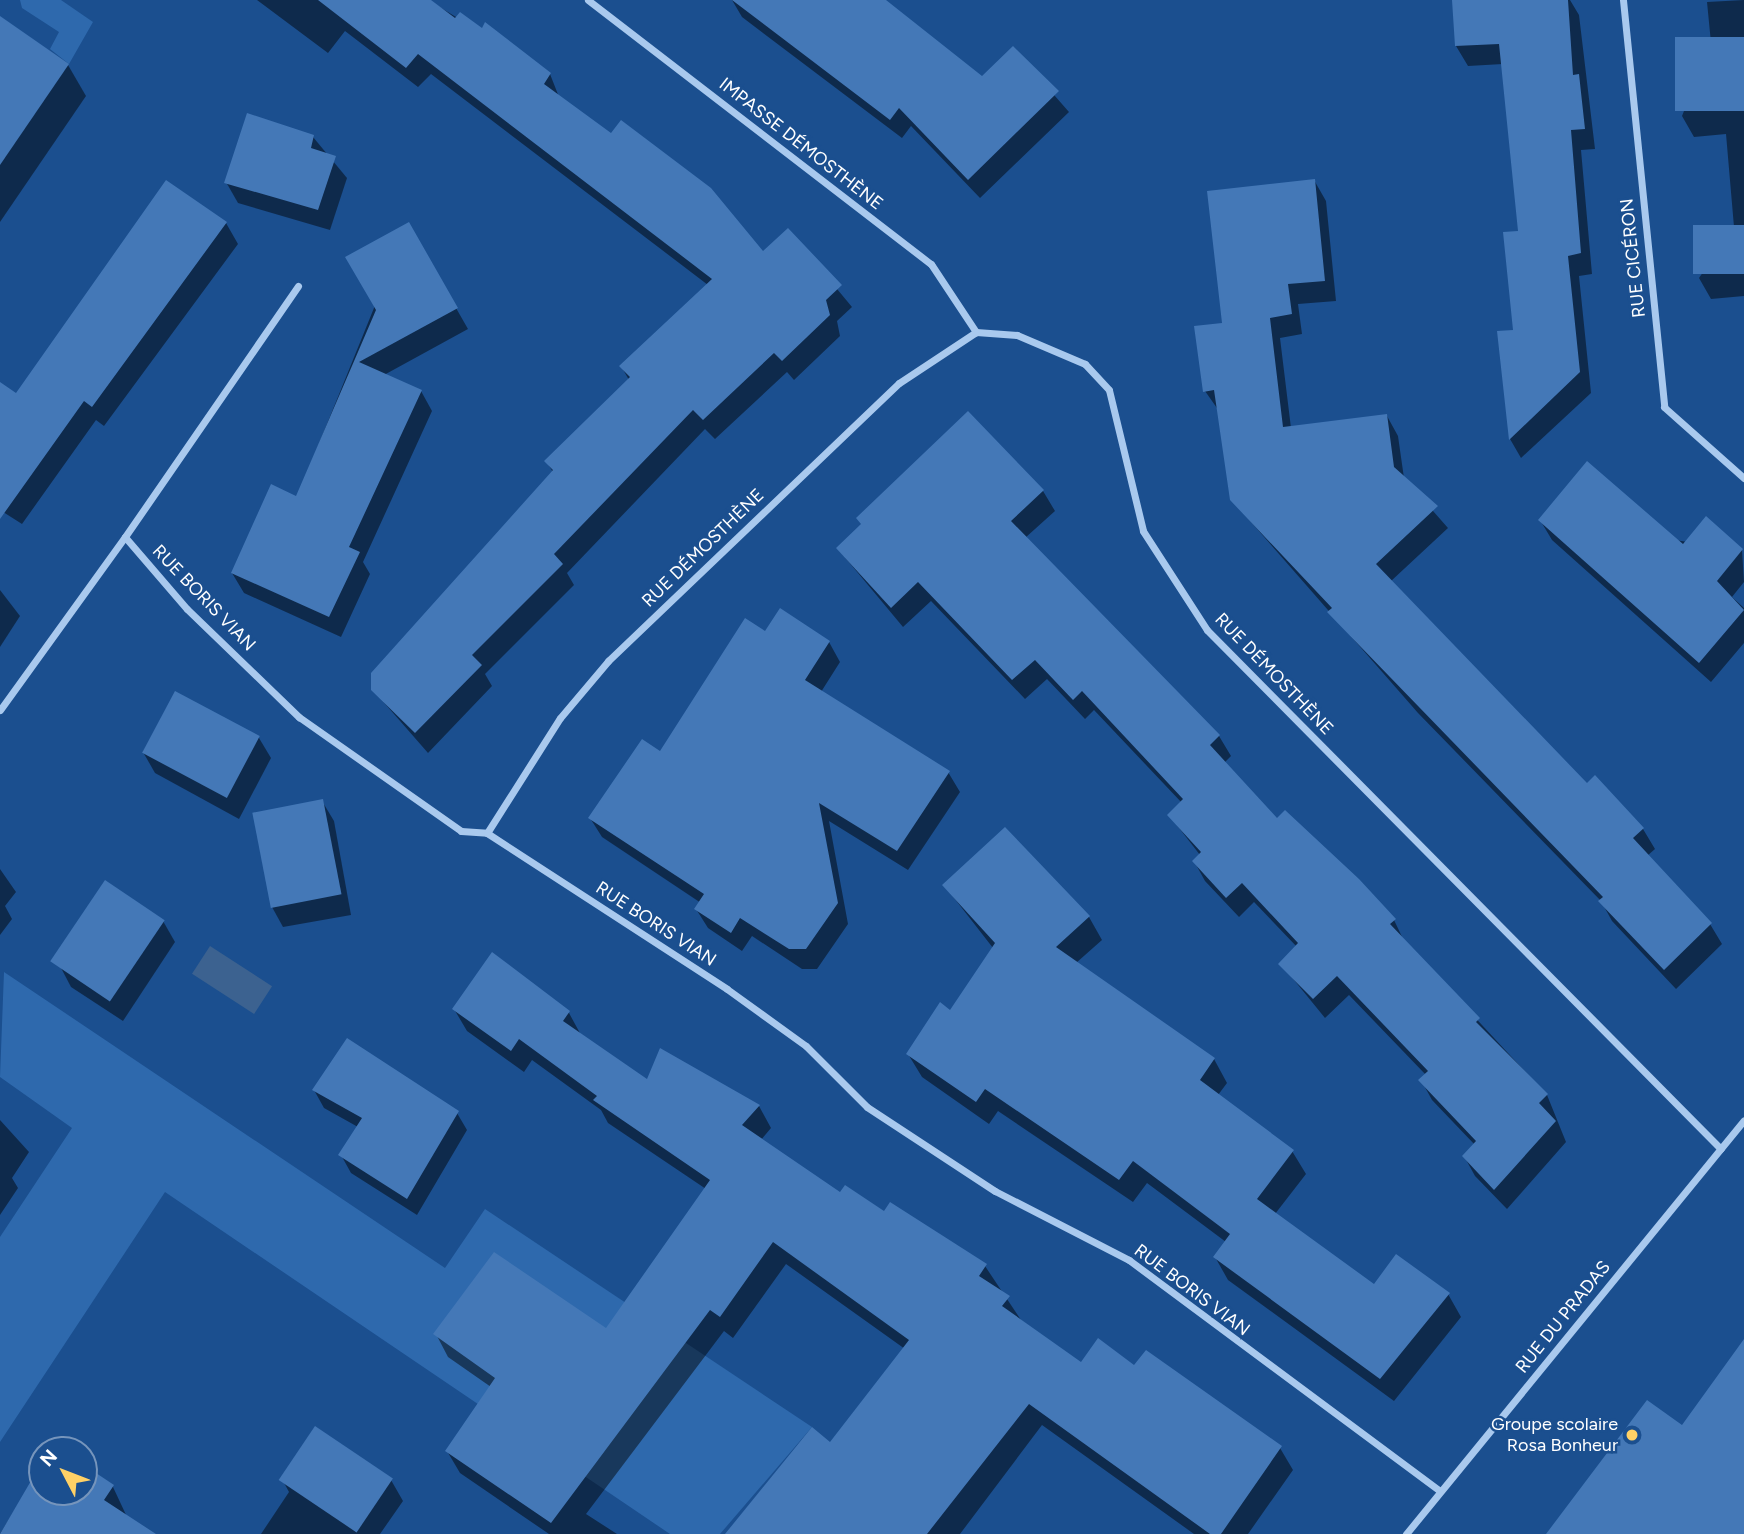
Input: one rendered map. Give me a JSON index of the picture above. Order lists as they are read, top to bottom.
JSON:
{
  "streets": {
    "street": [
      "IMPASSE DÉMOSTHÈNE",
      "RUE CICÉRON",
      "RUE DÉMOSTHÈNE",
      "RUE BORIS VIAN",
      "RUE DU PRADAS"
    ]
  },
  "crossings": [
    ["IMPASSE DÉMOSTHÈNE", "RUE DÉMOSTHÈNE"],
    ["RUE DÉMOSTHÈNE", "RUE BORIS VIAN"],
    ["RUE DÉMOSTHÈNE", "RUE DU PRADAS"],
    ["RUE BORIS VIAN", "RUE DU PRADAS"]
  ],
  "places": ["Groupe scolaire Rosa Bonheur"],
  "north": "top left"
}
